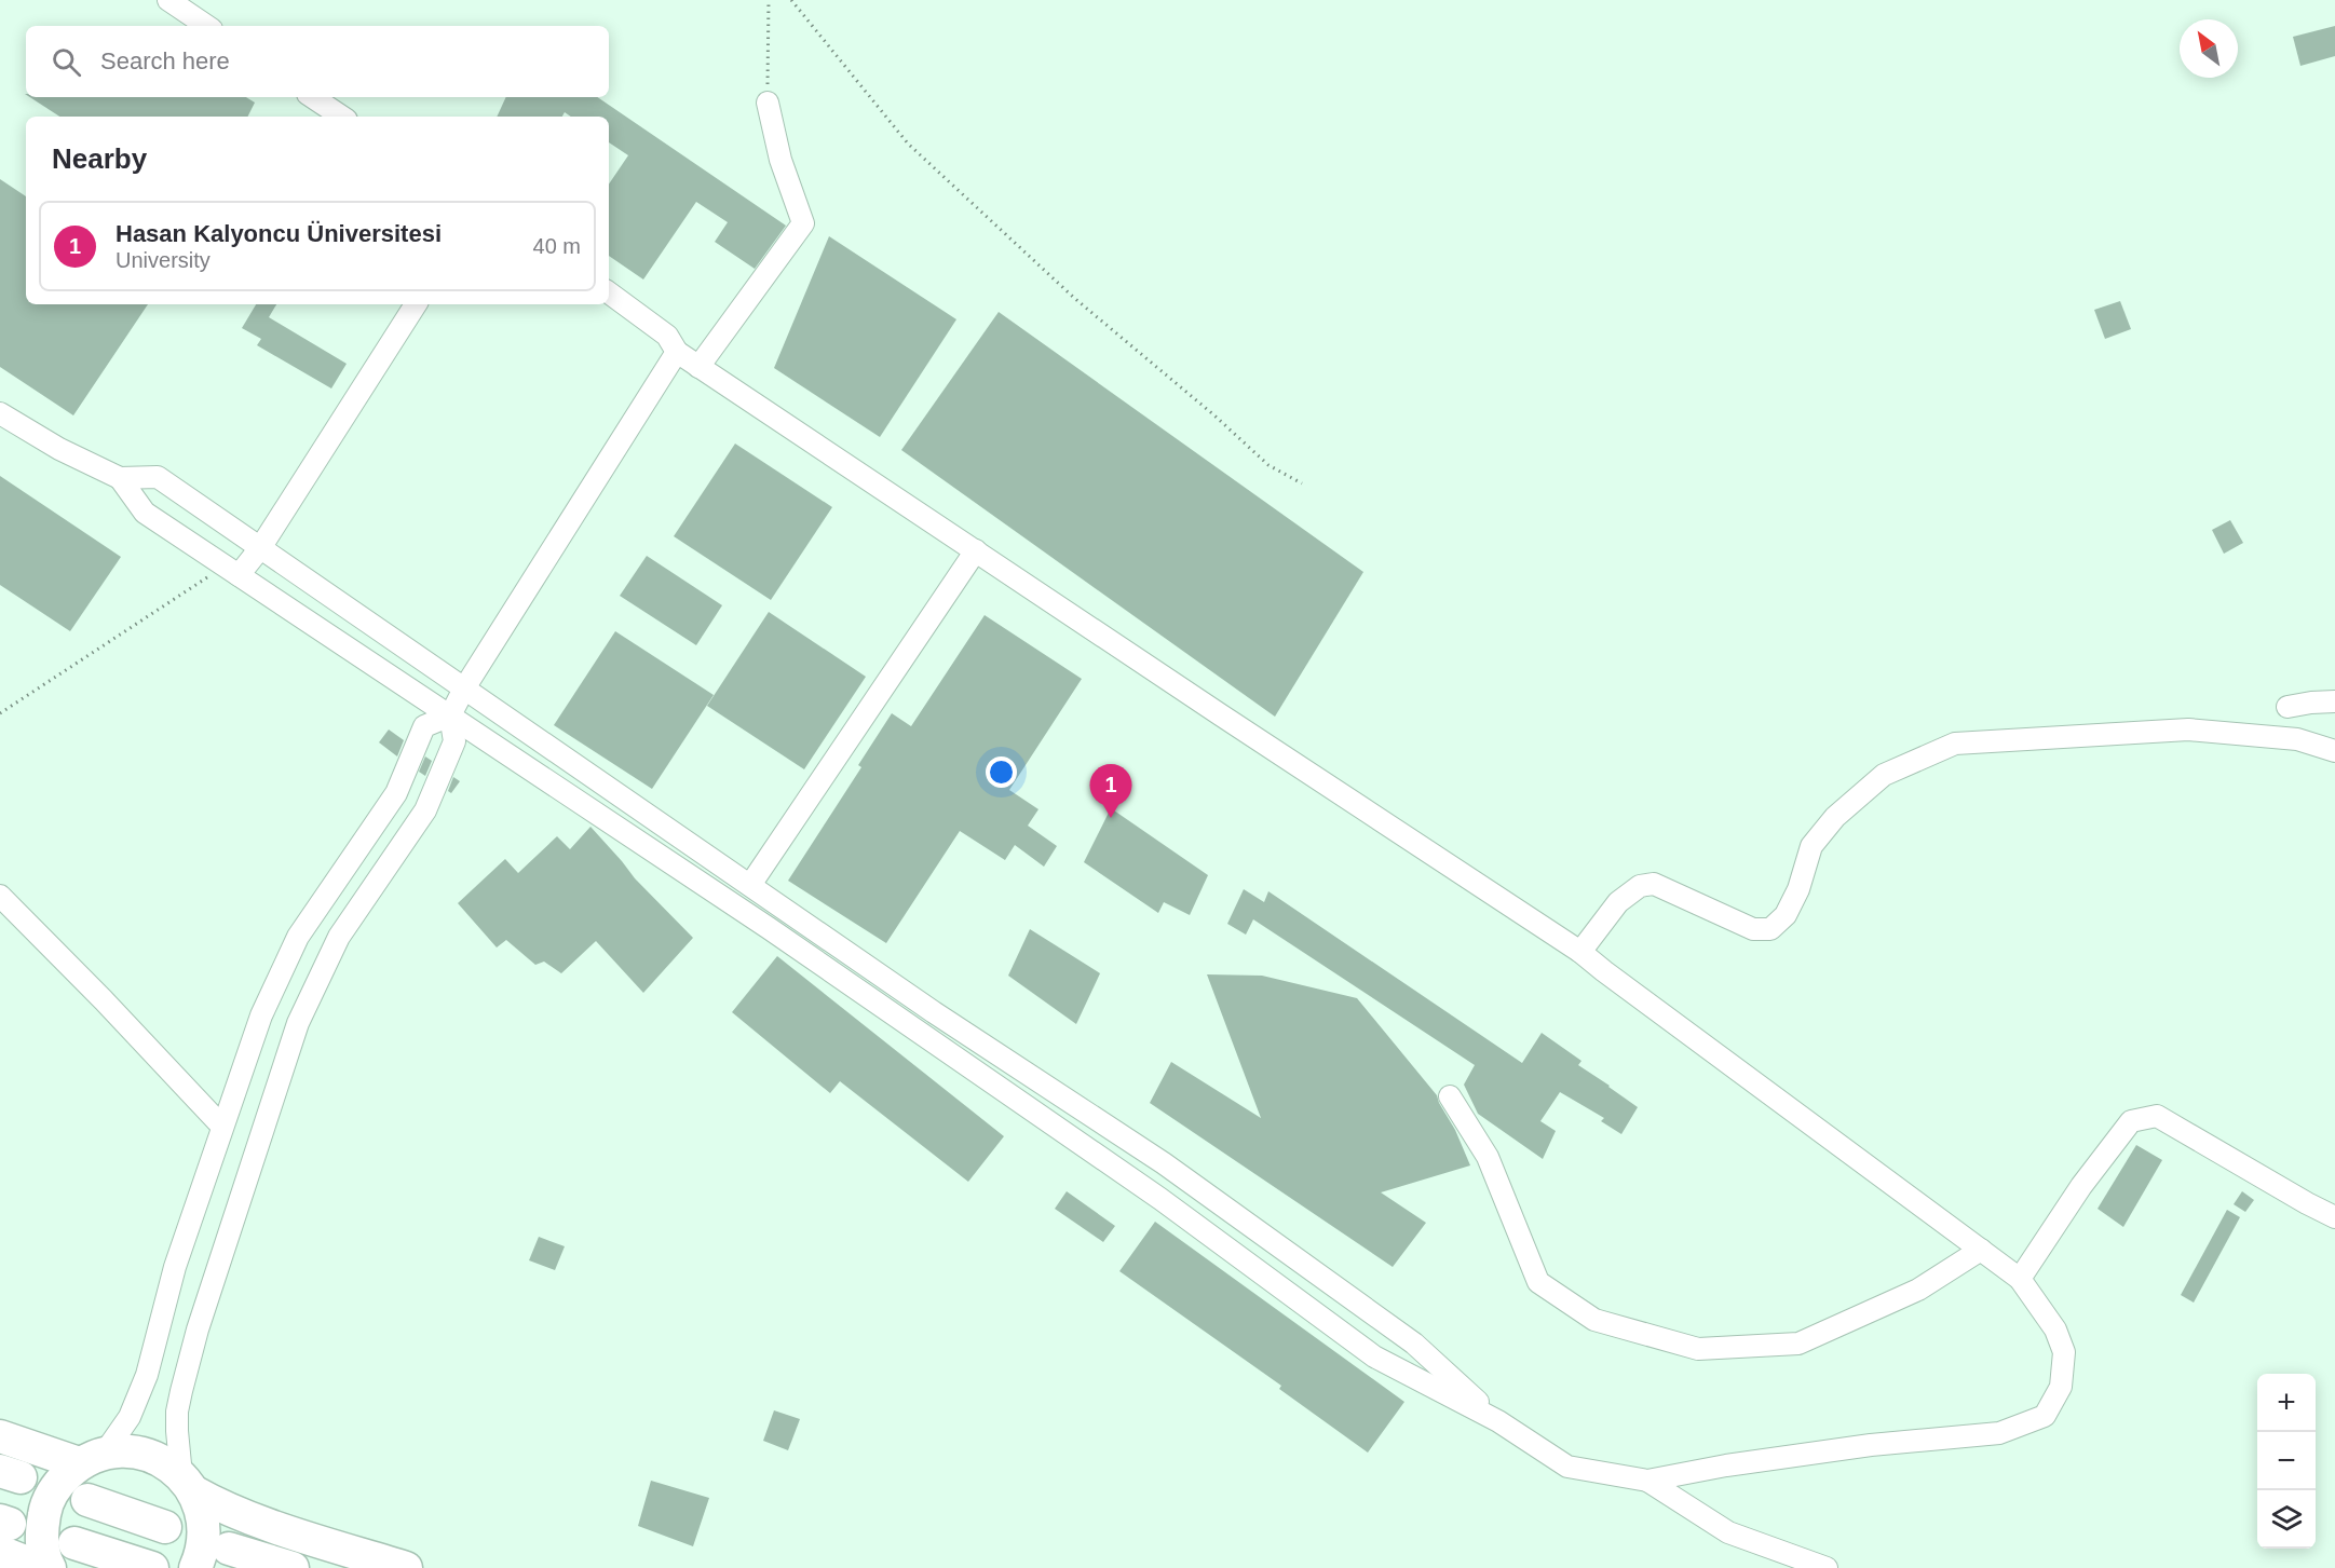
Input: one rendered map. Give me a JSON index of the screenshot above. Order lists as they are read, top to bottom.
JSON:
{
  "north": "top left",
  "page": {
    "search": "Search here",
    "heading": "Nearby",
    "list": [
      {
        "mark": "1",
        "name": "Hasan Kalyoncu Üniversitesi",
        "note": "University",
        "value": "40 m"
      }
    ],
    "pins": "1",
    "map_buttons": ["+", "−"]
  }
}
